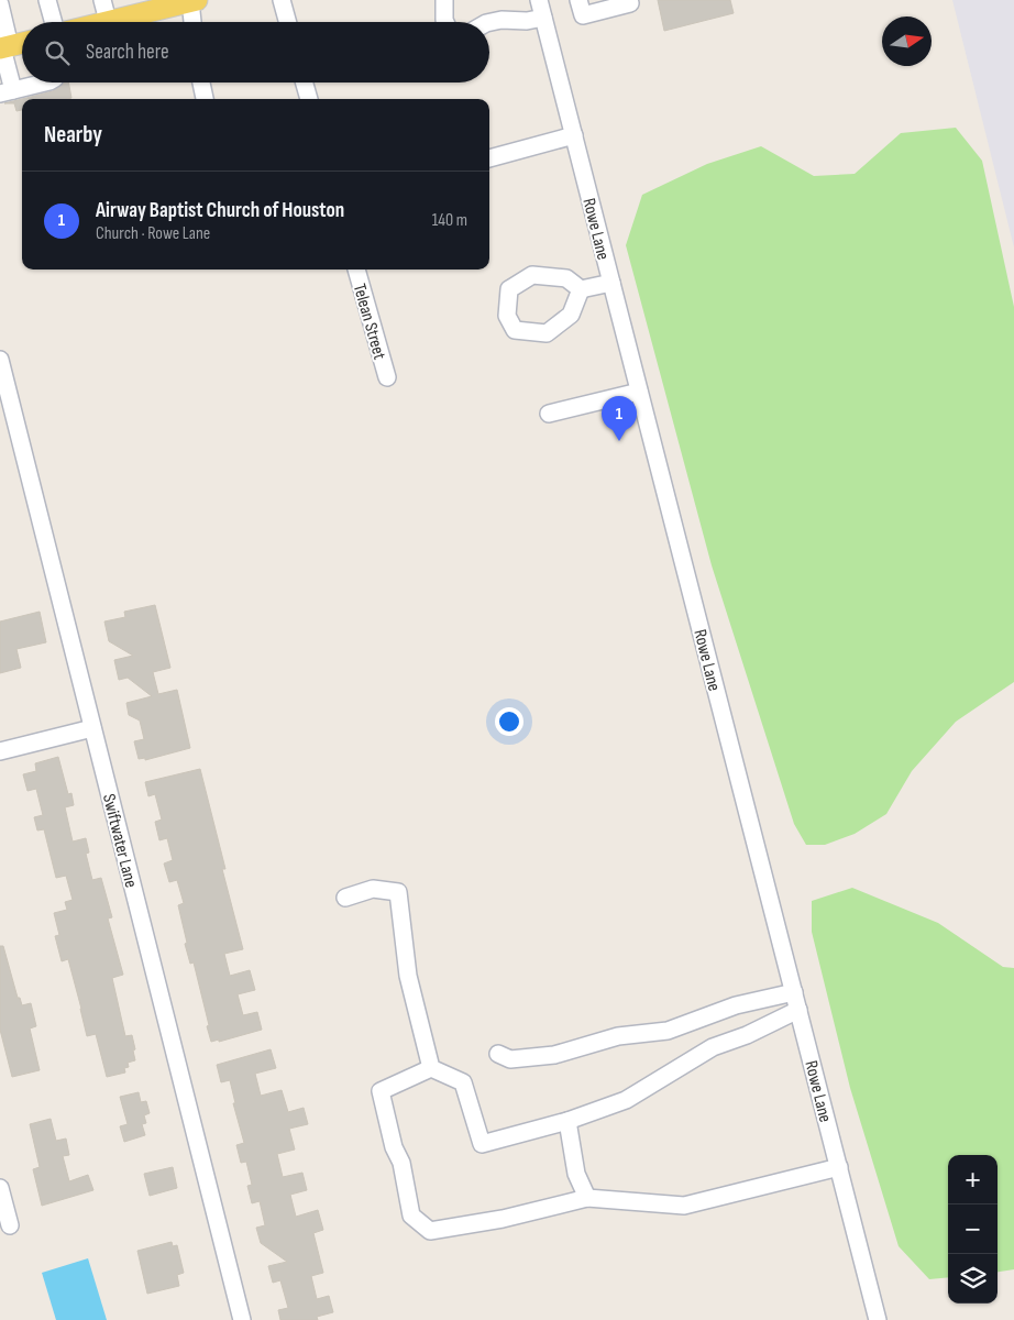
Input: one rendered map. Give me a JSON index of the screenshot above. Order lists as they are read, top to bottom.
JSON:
{
  "streets": {
    "street": ["Rowe Lane", "Telean Street", "Swiftwater Lane"]
  },
  "north": "right",
  "page": {
    "search": "Search here",
    "heading": "Nearby",
    "list": [
      {
        "mark": "1",
        "name": "Airway Baptist Church of Houston",
        "note": "Church · Rowe Lane",
        "value": "140 m"
      }
    ],
    "pins": "1",
    "map_buttons": ["+", "−"]
  }
}
